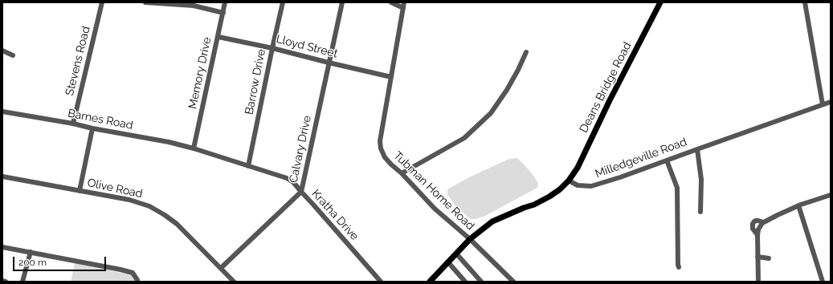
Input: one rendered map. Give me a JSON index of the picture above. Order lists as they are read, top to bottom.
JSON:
{
  "streets": {
    "main road": ["Deans Bridge Road"],
    "street": [
      "Lloyd Street",
      "Stevens Road",
      "Memory Drive",
      "Barrow Drive",
      "Barnes Road",
      "Calvary Drive",
      "Milledgeville Road",
      "Olive Road",
      "Tubman Home Road",
      "Kratha Drive"
    ]
  },
  "crossings": [
    ["Lloyd Street", "Memory Drive"],
    ["Lloyd Street", "Barrow Drive"],
    ["Lloyd Street", "Calvary Drive"],
    ["Lloyd Street", "Tubman Home Road"],
    ["Stevens Road", "Barnes Road"],
    ["Memory Drive", "Barnes Road"],
    ["Memory Drive", "Kratha Drive"],
    ["Barrow Drive", "Kratha Drive"],
    ["Deans Bridge Road", "Milledgeville Road"],
    ["Barnes Road", "Kratha Drive"],
    ["Calvary Drive", "Olive Road"],
    ["Calvary Drive", "Kratha Drive"]
  ],
  "scale_bar": "200 m"
}
